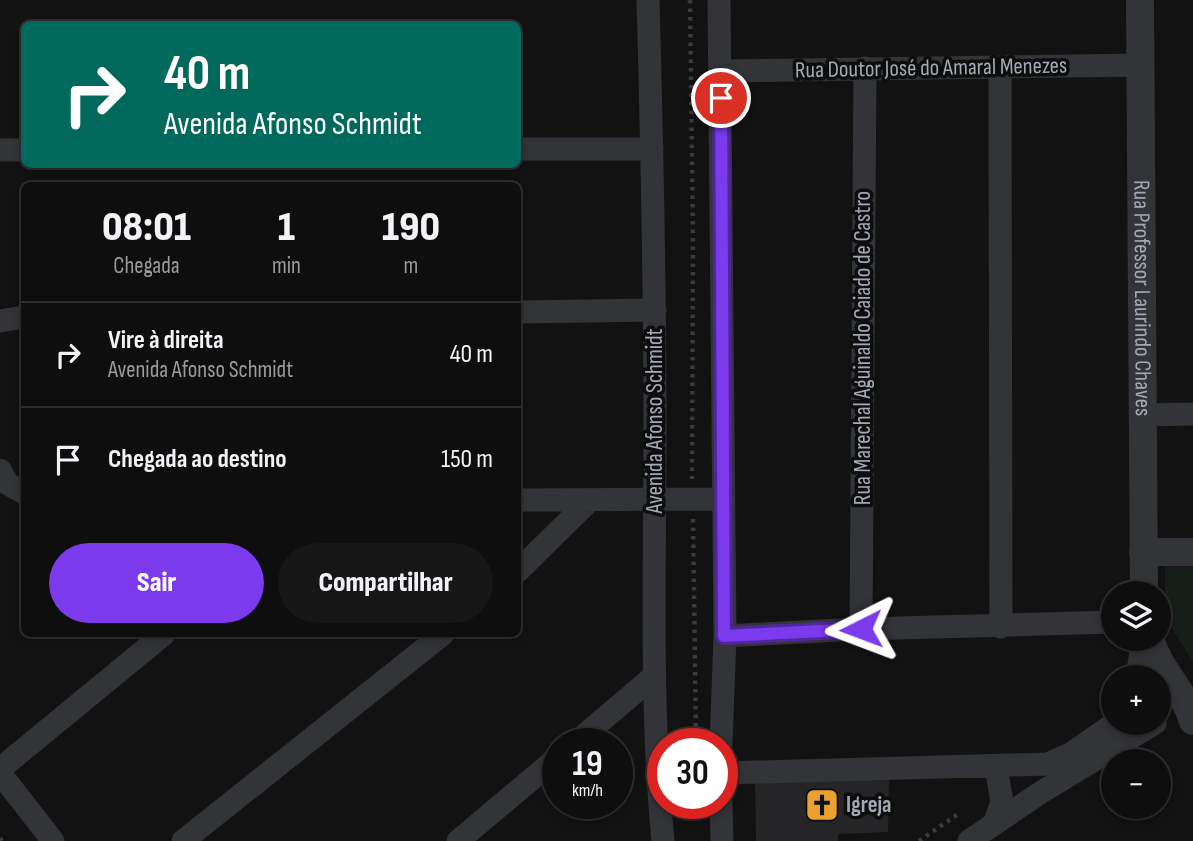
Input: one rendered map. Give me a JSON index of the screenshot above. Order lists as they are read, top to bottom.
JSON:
{
  "streets": {
    "street": [
      "Rua Doutor José do Amaral Menezes",
      "Rua Professor Laurindo Chaves",
      "Rua Marechal Aguinaldo Caiado de Castro",
      "Avenida Afonso Schmidt"
    ]
  },
  "crossings": [
    ["Rua Doutor José do Amaral Menezes", "Rua Professor Laurindo Chaves"],
    ["Rua Doutor José do Amaral Menezes", "Rua Marechal Aguinaldo Caiado de Castro"]
  ],
  "places": {
    "church": ["Igreja"]
  },
  "page": {
    "turn": ["40 m", "Avenida Afonso Schmidt"],
    "eta": [
      "08:01",
      "Chegada",
      "1",
      "min",
      "190",
      "m"
    ],
    "list": [
      {
        "name": "Vire à direita",
        "note": "Avenida Afonso Schmidt",
        "value": "40 m"
      },
      {
        "name": "Chegada ao destino",
        "value": "150 m"
      }
    ],
    "buttons": ["Sair", "Compartilhar"],
    "map_buttons": ["+", "−"],
    "speed": "19 km/h",
    "limit": "30"
  }
}
